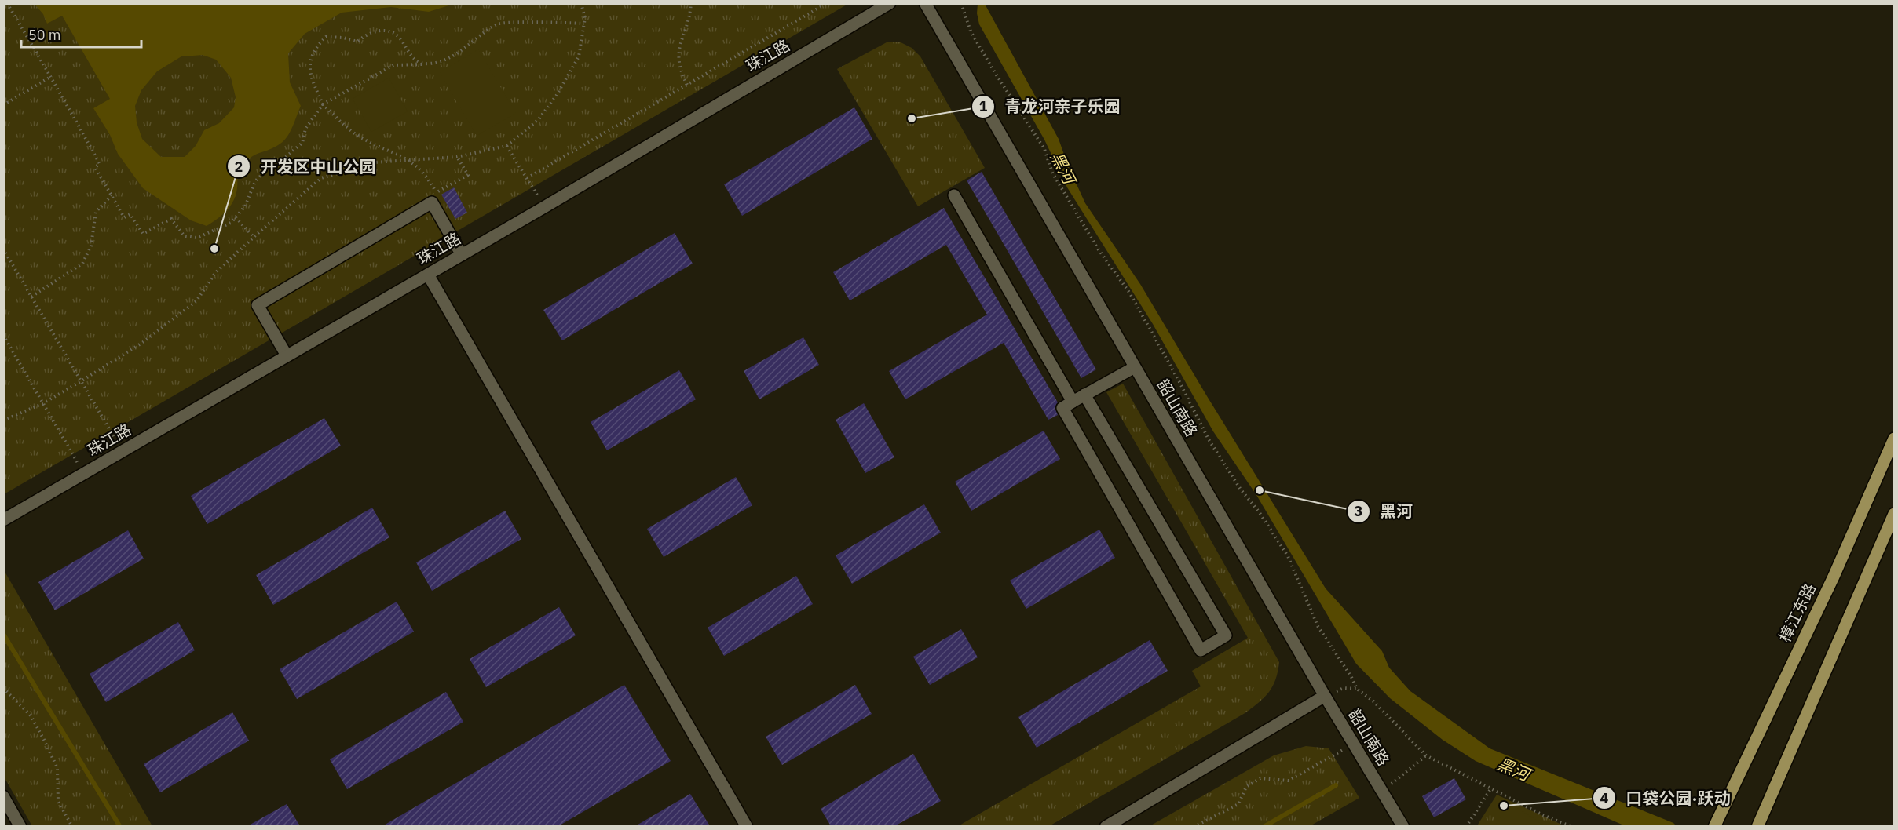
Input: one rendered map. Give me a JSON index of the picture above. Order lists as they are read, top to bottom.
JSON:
{
  "streets": {
    "main road": ["樟江东路"],
    "street": ["珠江路", "韶山南路"]
  },
  "water": ["黑河"],
  "places": [
    "青龙河亲子乐园",
    "开发区中山公园",
    "黑河",
    "口袋公园·跃动"
  ],
  "scale_bar": "50 m"
}
